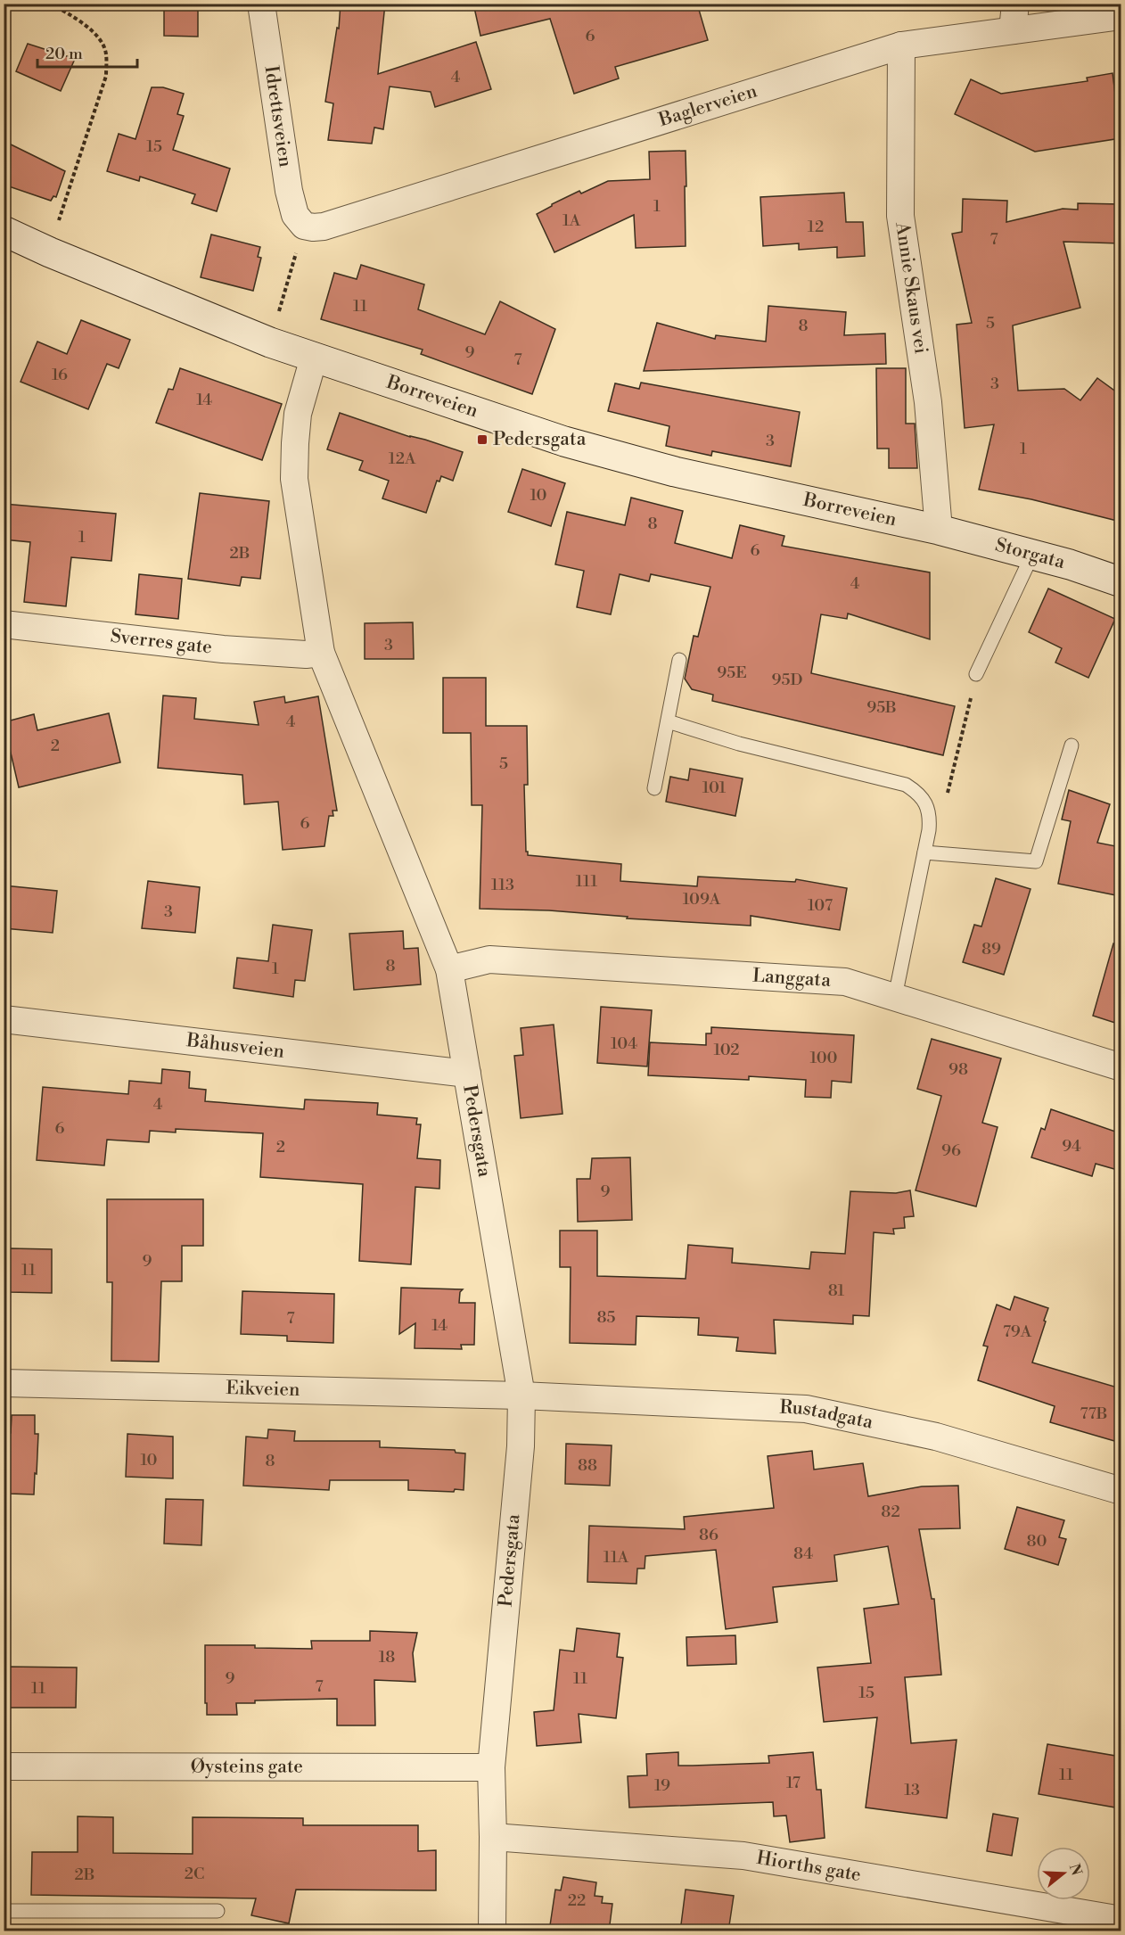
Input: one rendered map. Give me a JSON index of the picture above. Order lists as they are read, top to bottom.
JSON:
{
  "streets": {
    "main road": ["Borreveien", "Storgata"],
    "street": [
      "Baglerveien",
      "Idrettsveien",
      "Annie Skaus vei",
      "Sverres gate",
      "Langgata",
      "Båhusveien",
      "Pedersgata",
      "Eikveien",
      "Rustadgata",
      "Øysteins gate",
      "Hiorths gate"
    ]
  },
  "crossings": [
    ["Baglerveien", "Idrettsveien"],
    ["Baglerveien", "Annie Skaus vei"],
    ["Annie Skaus vei", "Borreveien"],
    ["Annie Skaus vei", "Storgata"],
    ["Borreveien", "Storgata"],
    ["Borreveien", "Pedersgata"],
    ["Sverres gate", "Pedersgata"],
    ["Langgata", "Pedersgata"],
    ["Båhusveien", "Pedersgata"],
    ["Pedersgata", "Eikveien"],
    ["Pedersgata", "Rustadgata"],
    ["Pedersgata", "Øysteins gate"],
    ["Pedersgata", "Hiorths gate"],
    ["Eikveien", "Rustadgata"]
  ],
  "places": {
    "transit": ["Pedersgata"]
  },
  "house_numbers": [
    "6",
    "4",
    "15",
    "1",
    "1A",
    "12",
    "7",
    "11",
    "5",
    "8",
    "9",
    "7",
    "16",
    "3",
    "14",
    "3",
    "1",
    "12A",
    "10",
    "8",
    "1",
    "6",
    "2B",
    "4",
    "3",
    "95E",
    "95D",
    "95B",
    "4",
    "2",
    "5",
    "101",
    "6",
    "111",
    "113",
    "109A",
    "107",
    "3",
    "89",
    "8",
    "1",
    "104",
    "102",
    "100",
    "98",
    "4",
    "6",
    "94",
    "2",
    "96",
    "9",
    "9",
    "11",
    "81",
    "85",
    "7",
    "14",
    "79A",
    "77B",
    "10",
    "8",
    "88",
    "82",
    "86",
    "80",
    "84",
    "11A",
    "18",
    "9",
    "11",
    "7",
    "11",
    "15",
    "11",
    "17",
    "19",
    "13",
    "2C",
    "2B",
    "22"
  ],
  "scale_bar": "20 m",
  "north": "right"
}
